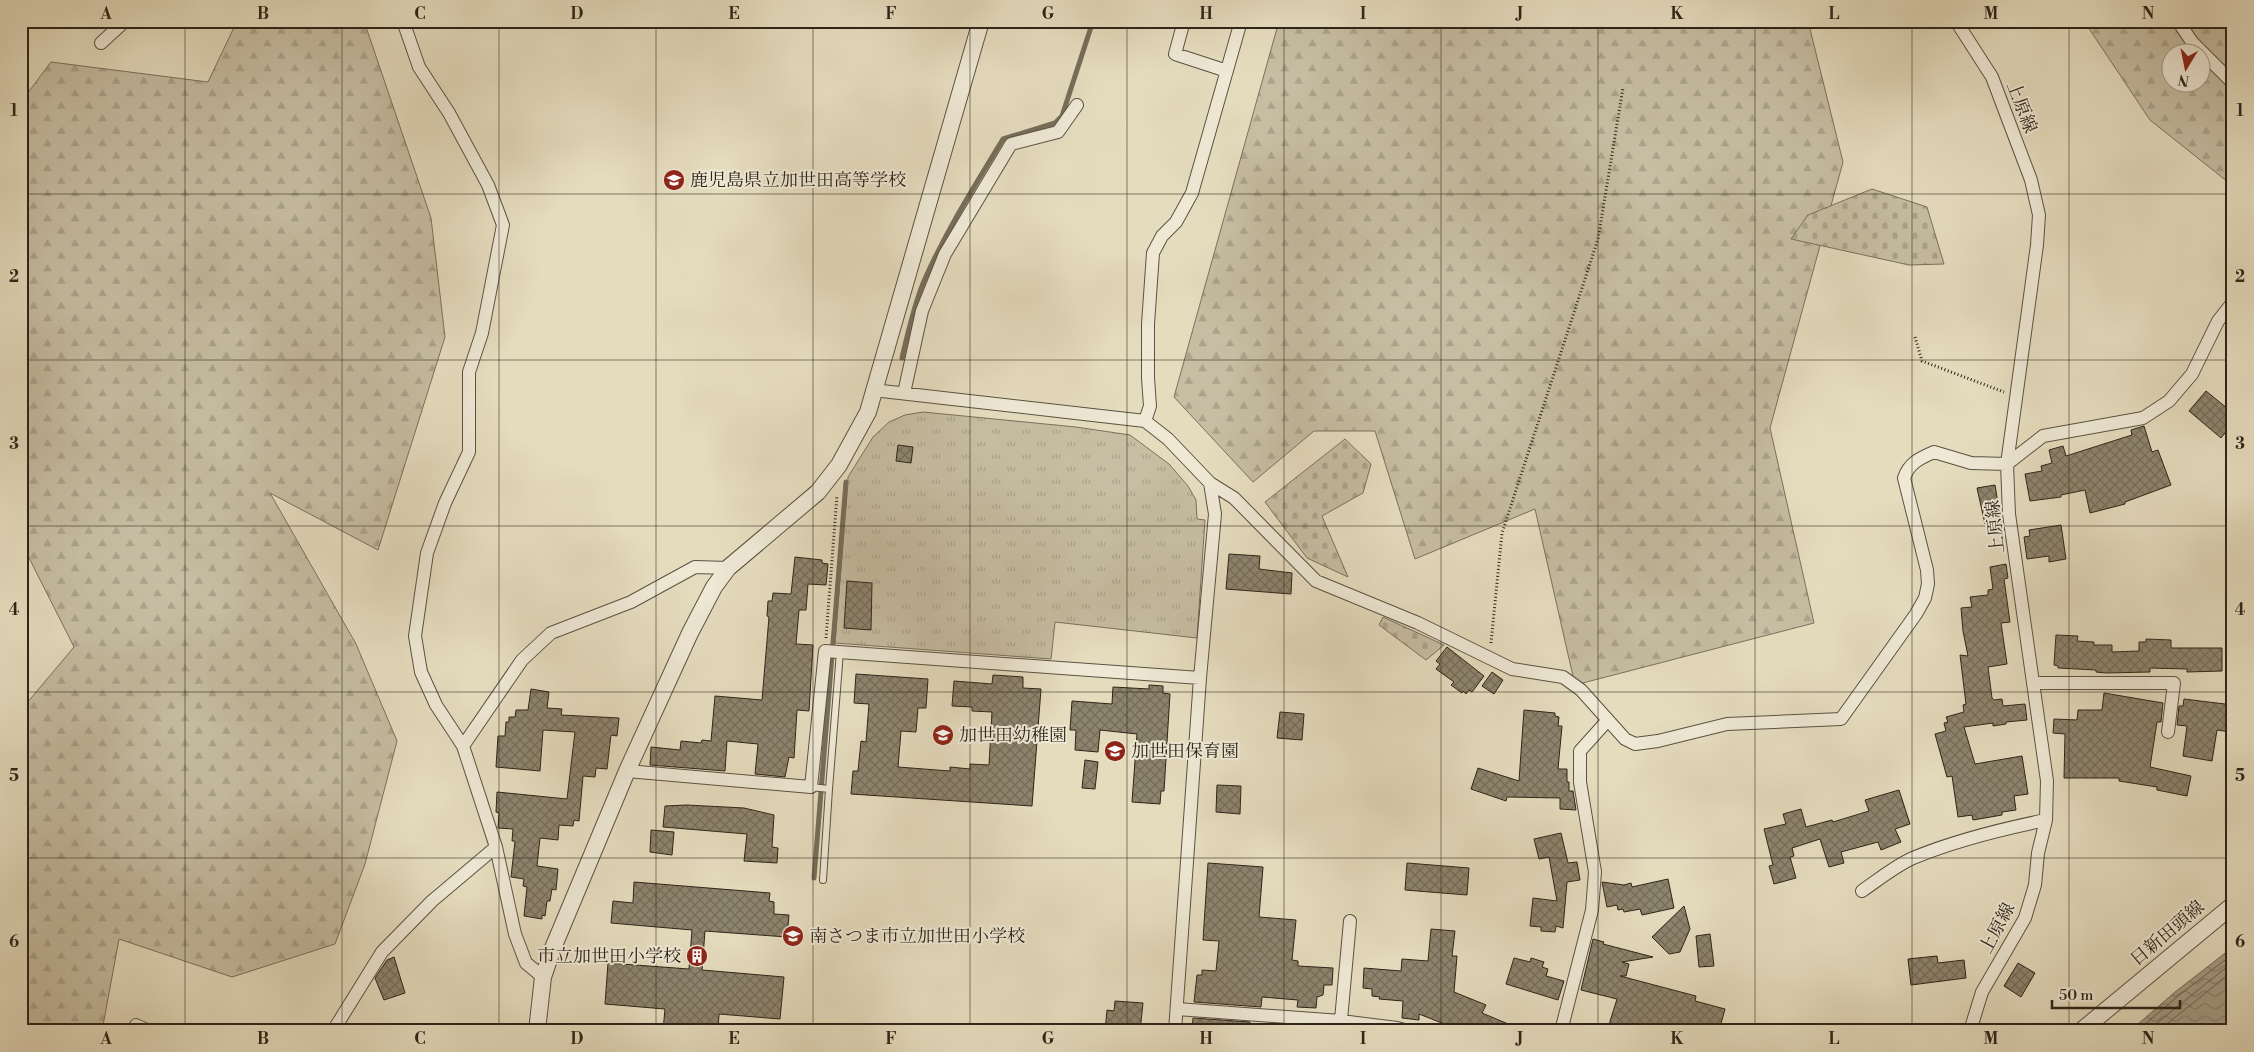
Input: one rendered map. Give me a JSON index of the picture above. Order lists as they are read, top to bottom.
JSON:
{
  "streets": {
    "street": ["上原線", "日新田頭線"]
  },
  "places": {
    "school or university": [
      "鹿児島県立加世田高等学校",
      "加世田幼稚園",
      "加世田保育園",
      "南さつま市立加世田小学校"
    ],
    "building": ["市立加世田小学校"]
  },
  "scale_bar": "50 m",
  "north": "bottom",
  "grid": {
    "columns": [
      "A",
      "B",
      "C",
      "D",
      "E",
      "F",
      "G",
      "H",
      "I",
      "J",
      "K",
      "L",
      "M",
      "N"
    ],
    "rows": [
      "1",
      "2",
      "3",
      "4",
      "5",
      "6"
    ]
  }
}
